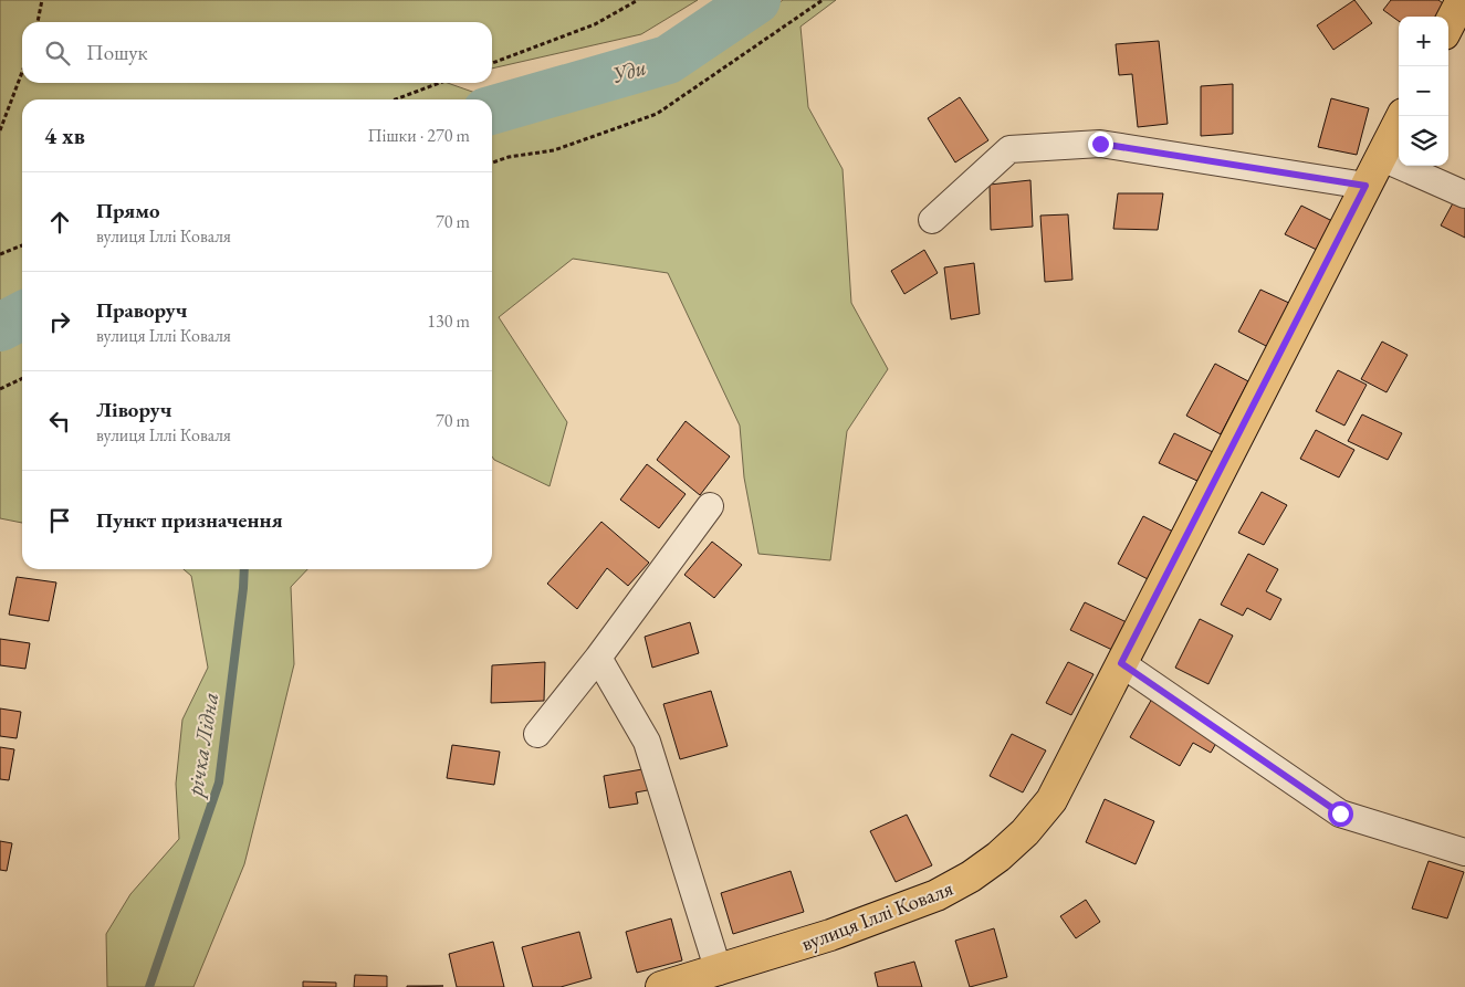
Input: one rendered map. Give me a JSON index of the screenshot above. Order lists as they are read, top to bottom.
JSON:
{
  "streets": {
    "main road": ["вулиця Іллі Коваля"]
  },
  "water": ["Уди", "річка Лідна"],
  "page": {
    "map_buttons": ["+", "−"],
    "search": "Пошук",
    "heading": ["4 хв", "Пішки · 270 m"],
    "list": [
      ["Прямо", "вулиця Іллі Коваля", "70 m"],
      ["Праворуч", "вулиця Іллі Коваля", "130 m"],
      ["Ліворуч", "вулиця Іллі Коваля", "70 m"],
      "Пункт призначення"
    ]
  }
}
